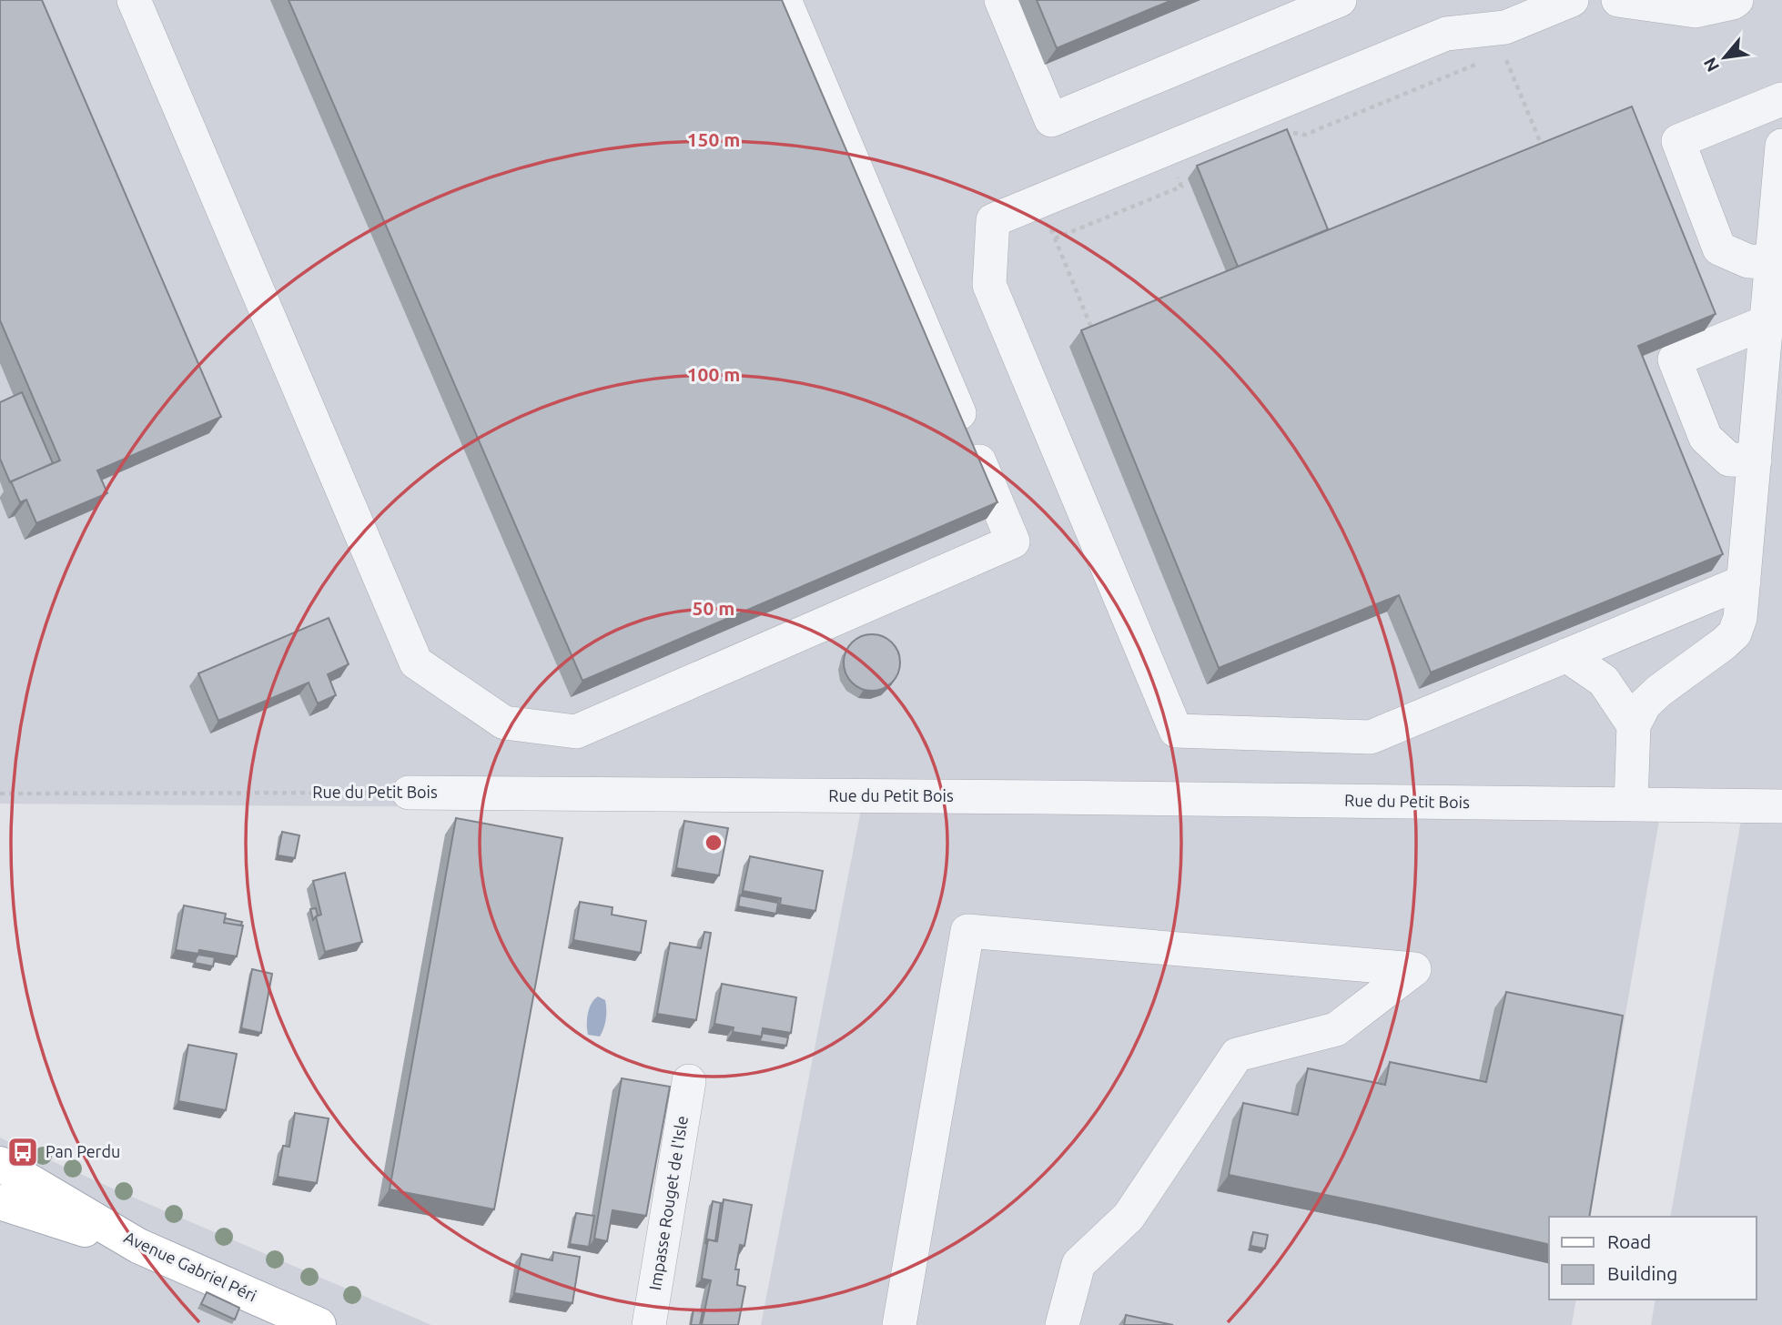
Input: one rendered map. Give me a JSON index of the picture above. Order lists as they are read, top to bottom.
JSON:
{
  "streets": {
    "main road": ["Avenue Gabriel Péri"],
    "street": ["Rue du Petit Bois", "Impasse Rouget de l'Isle"]
  },
  "places": {
    "bus stop": ["Pan Perdu"]
  },
  "legend": ["Road", "Building"],
  "north": "bottom left",
  "rings": ["150 m", "100 m", "50 m"]
}
